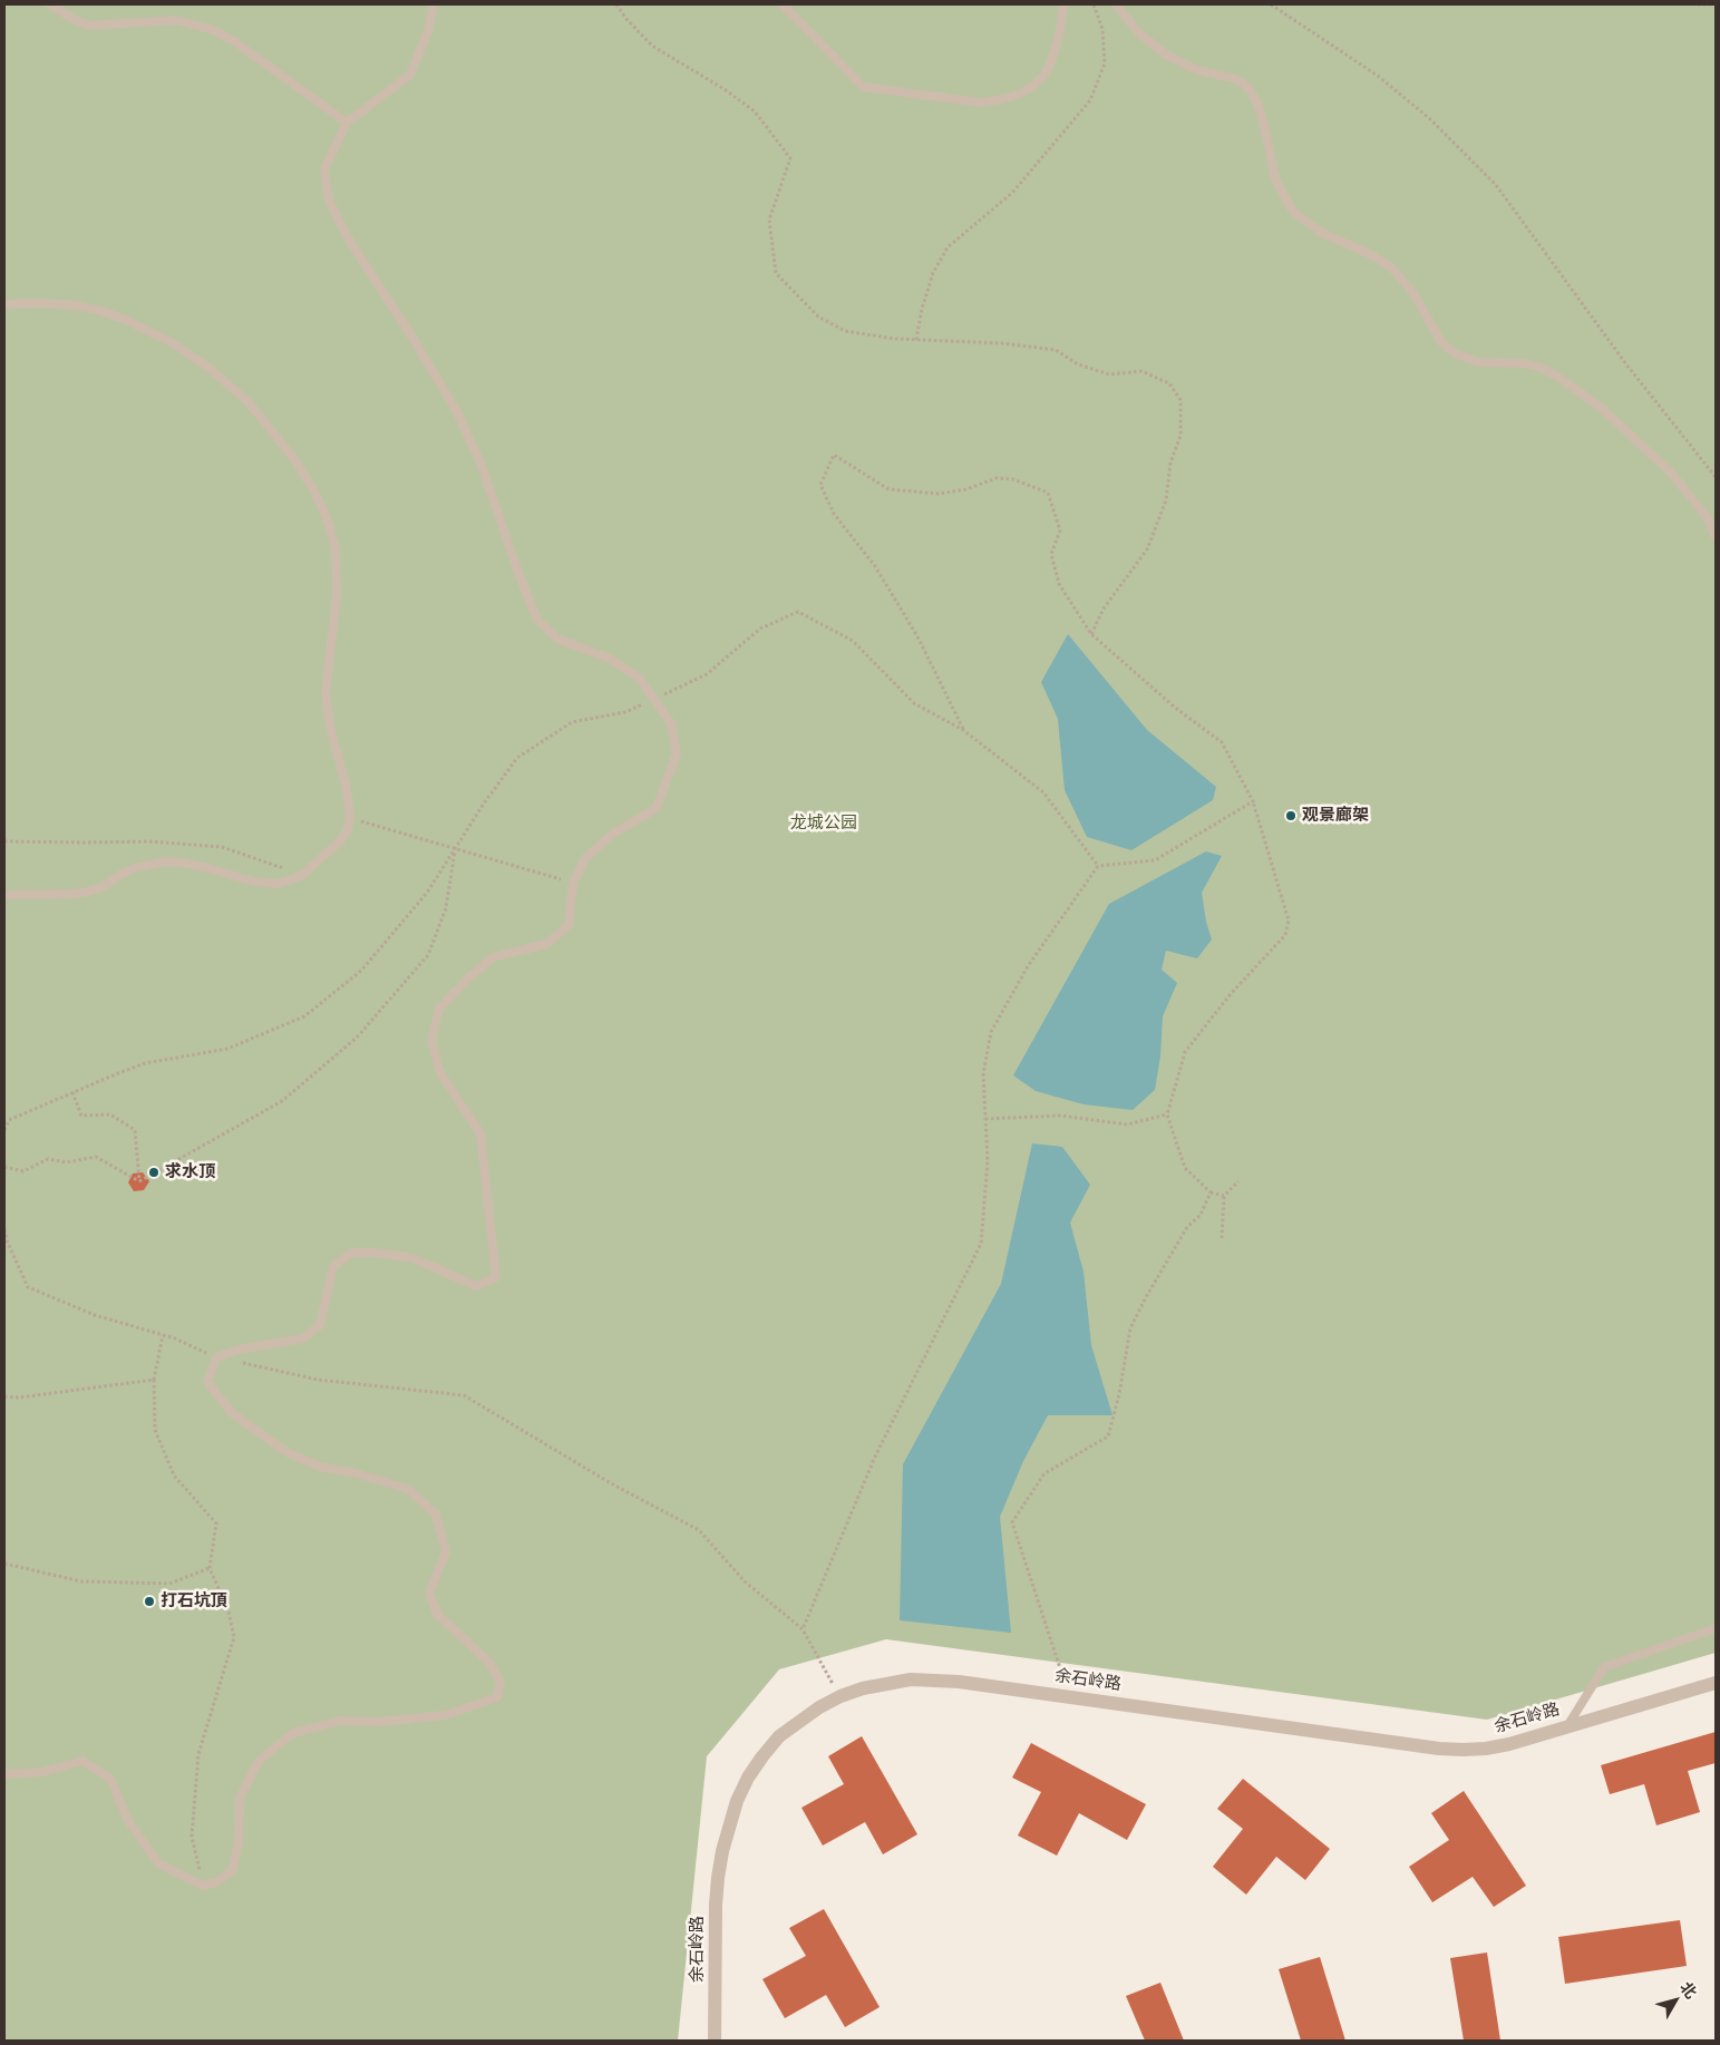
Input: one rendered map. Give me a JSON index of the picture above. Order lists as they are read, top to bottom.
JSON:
{
  "streets": {
    "street": ["余石岭路"]
  },
  "parks": ["龙城公园"],
  "places": ["观景廊架", "求水顶", "打石坑頂"],
  "north": "top right"
}
